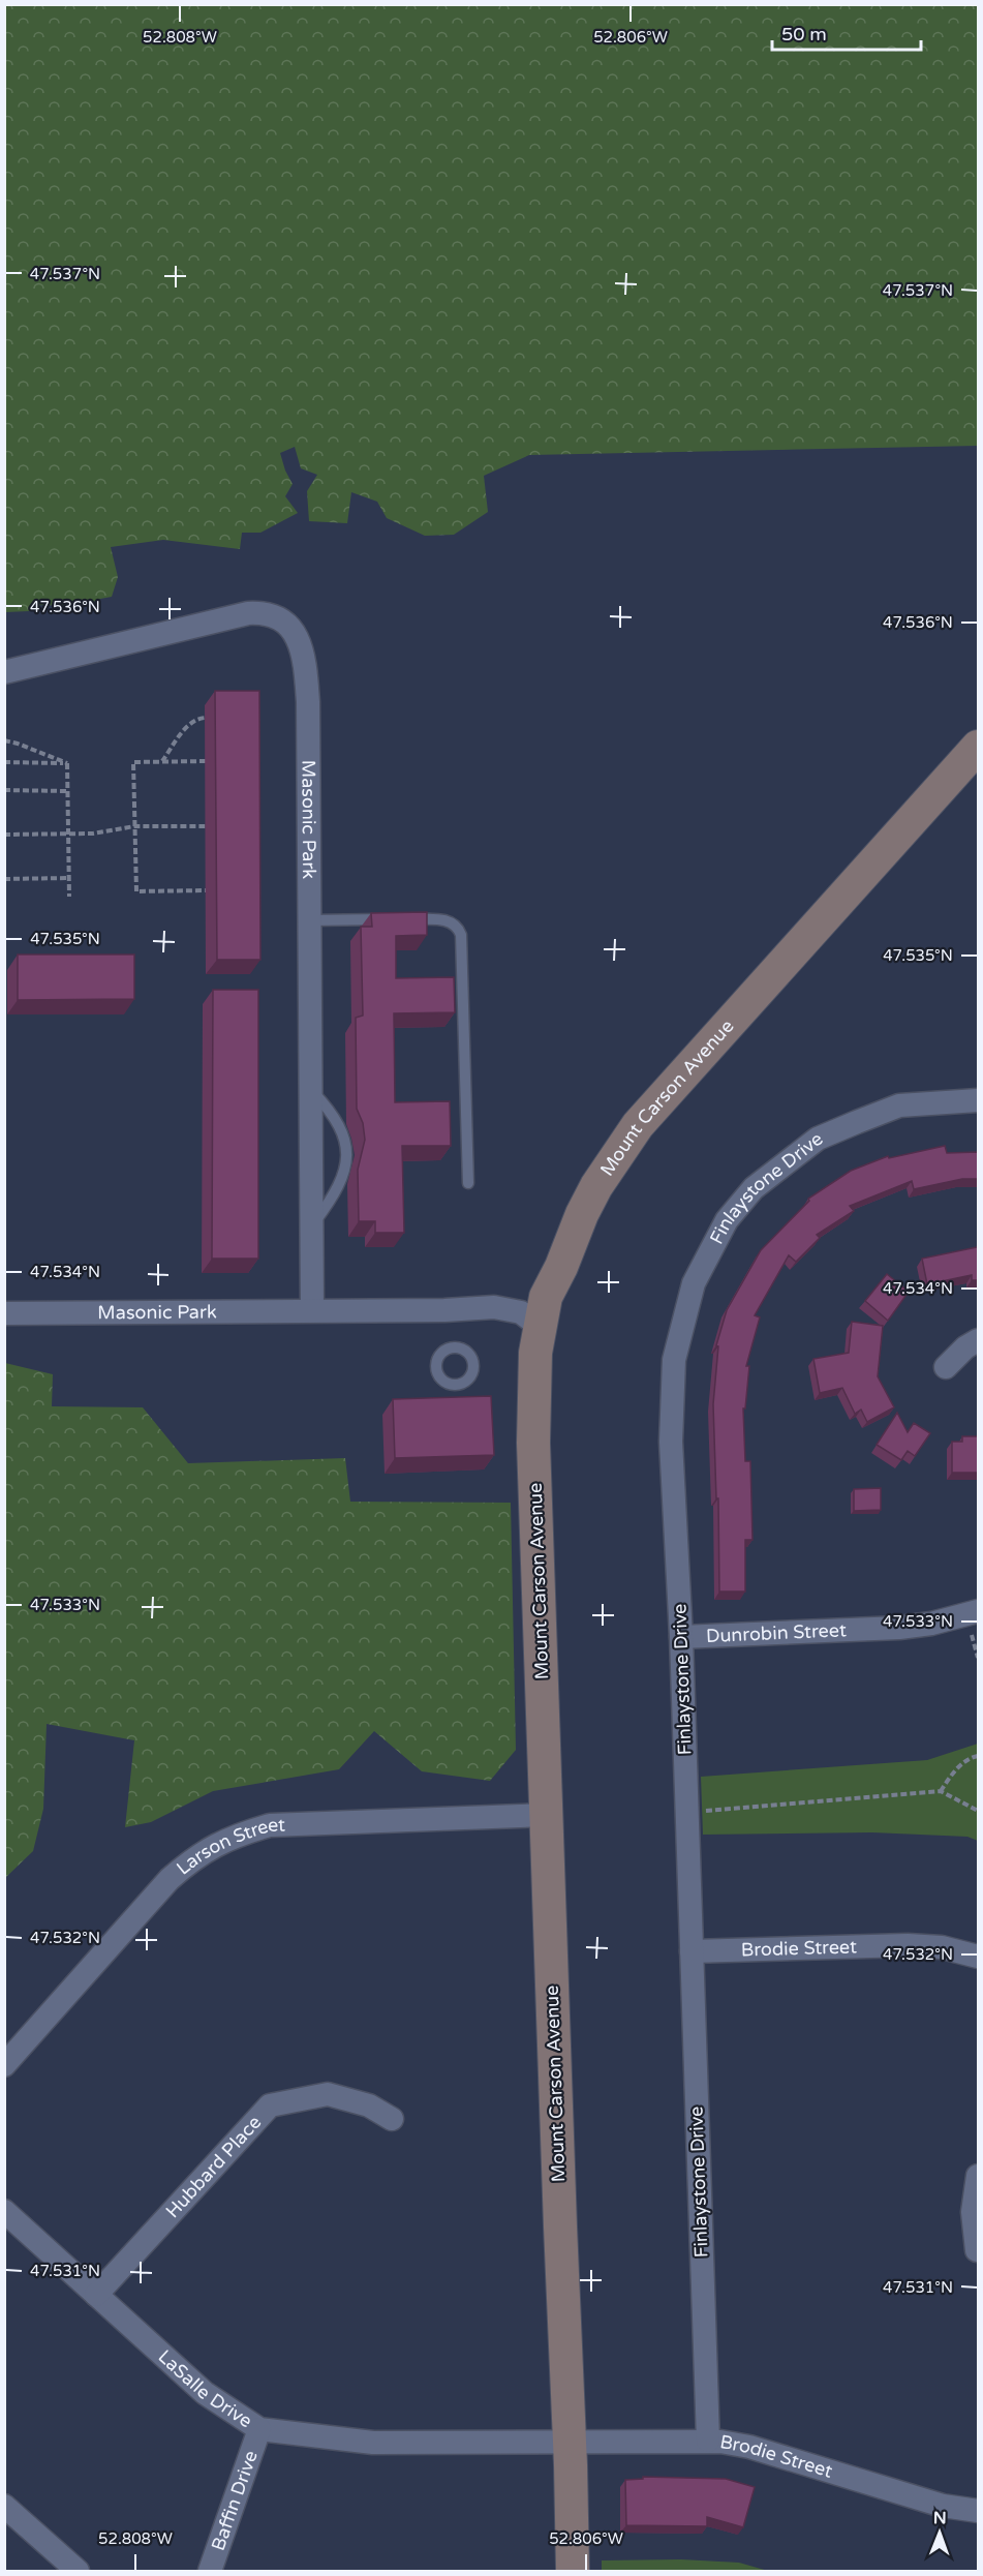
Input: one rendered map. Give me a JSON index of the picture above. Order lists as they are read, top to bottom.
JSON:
{
  "streets": {
    "main road": ["Mount Carson Avenue"],
    "street": [
      "Masonic Park",
      "Finlaystone Drive",
      "Dunrobin Street",
      "Larson Street",
      "Brodie Street",
      "Hubbard Place",
      "LaSalle Drive",
      "Baffin Drive"
    ]
  },
  "crossings": [
    ["Masonic Park", "Mount Carson Avenue"],
    ["Mount Carson Avenue", "Larson Street"],
    ["Mount Carson Avenue", "Brodie Street"],
    ["Mount Carson Avenue", "LaSalle Drive"],
    ["Finlaystone Drive", "Dunrobin Street"],
    ["Finlaystone Drive", "Brodie Street"],
    ["Brodie Street", "LaSalle Drive"],
    ["Hubbard Place", "LaSalle Drive"],
    ["LaSalle Drive", "Baffin Drive"]
  ],
  "scale_bar": "50 m",
  "north": "top",
  "coordinates": [
    "52.808°W",
    "52.806°W",
    "47.537°N",
    "47.536°N",
    "47.535°N",
    "47.534°N",
    "47.533°N",
    "47.532°N",
    "47.531°N"
  ]
}
